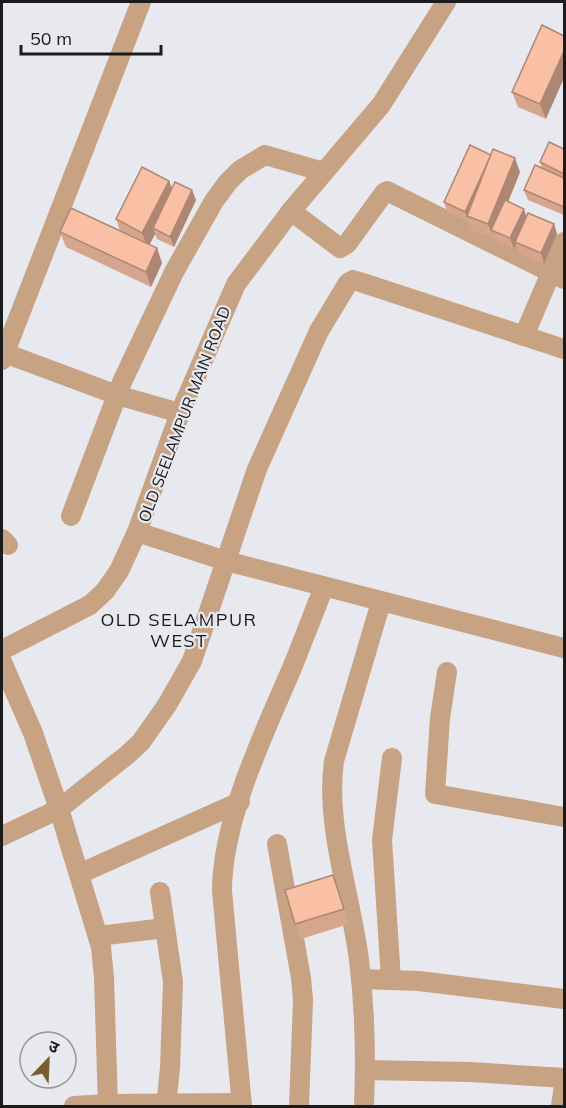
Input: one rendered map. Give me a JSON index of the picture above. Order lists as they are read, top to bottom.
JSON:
{
  "streets": {
    "street": ["OLD SEELAMPUR MAIN ROAD"]
  },
  "districts": ["OLD SELAMPUR WEST"],
  "scale_bar": "50 m",
  "north": "top right"
}
